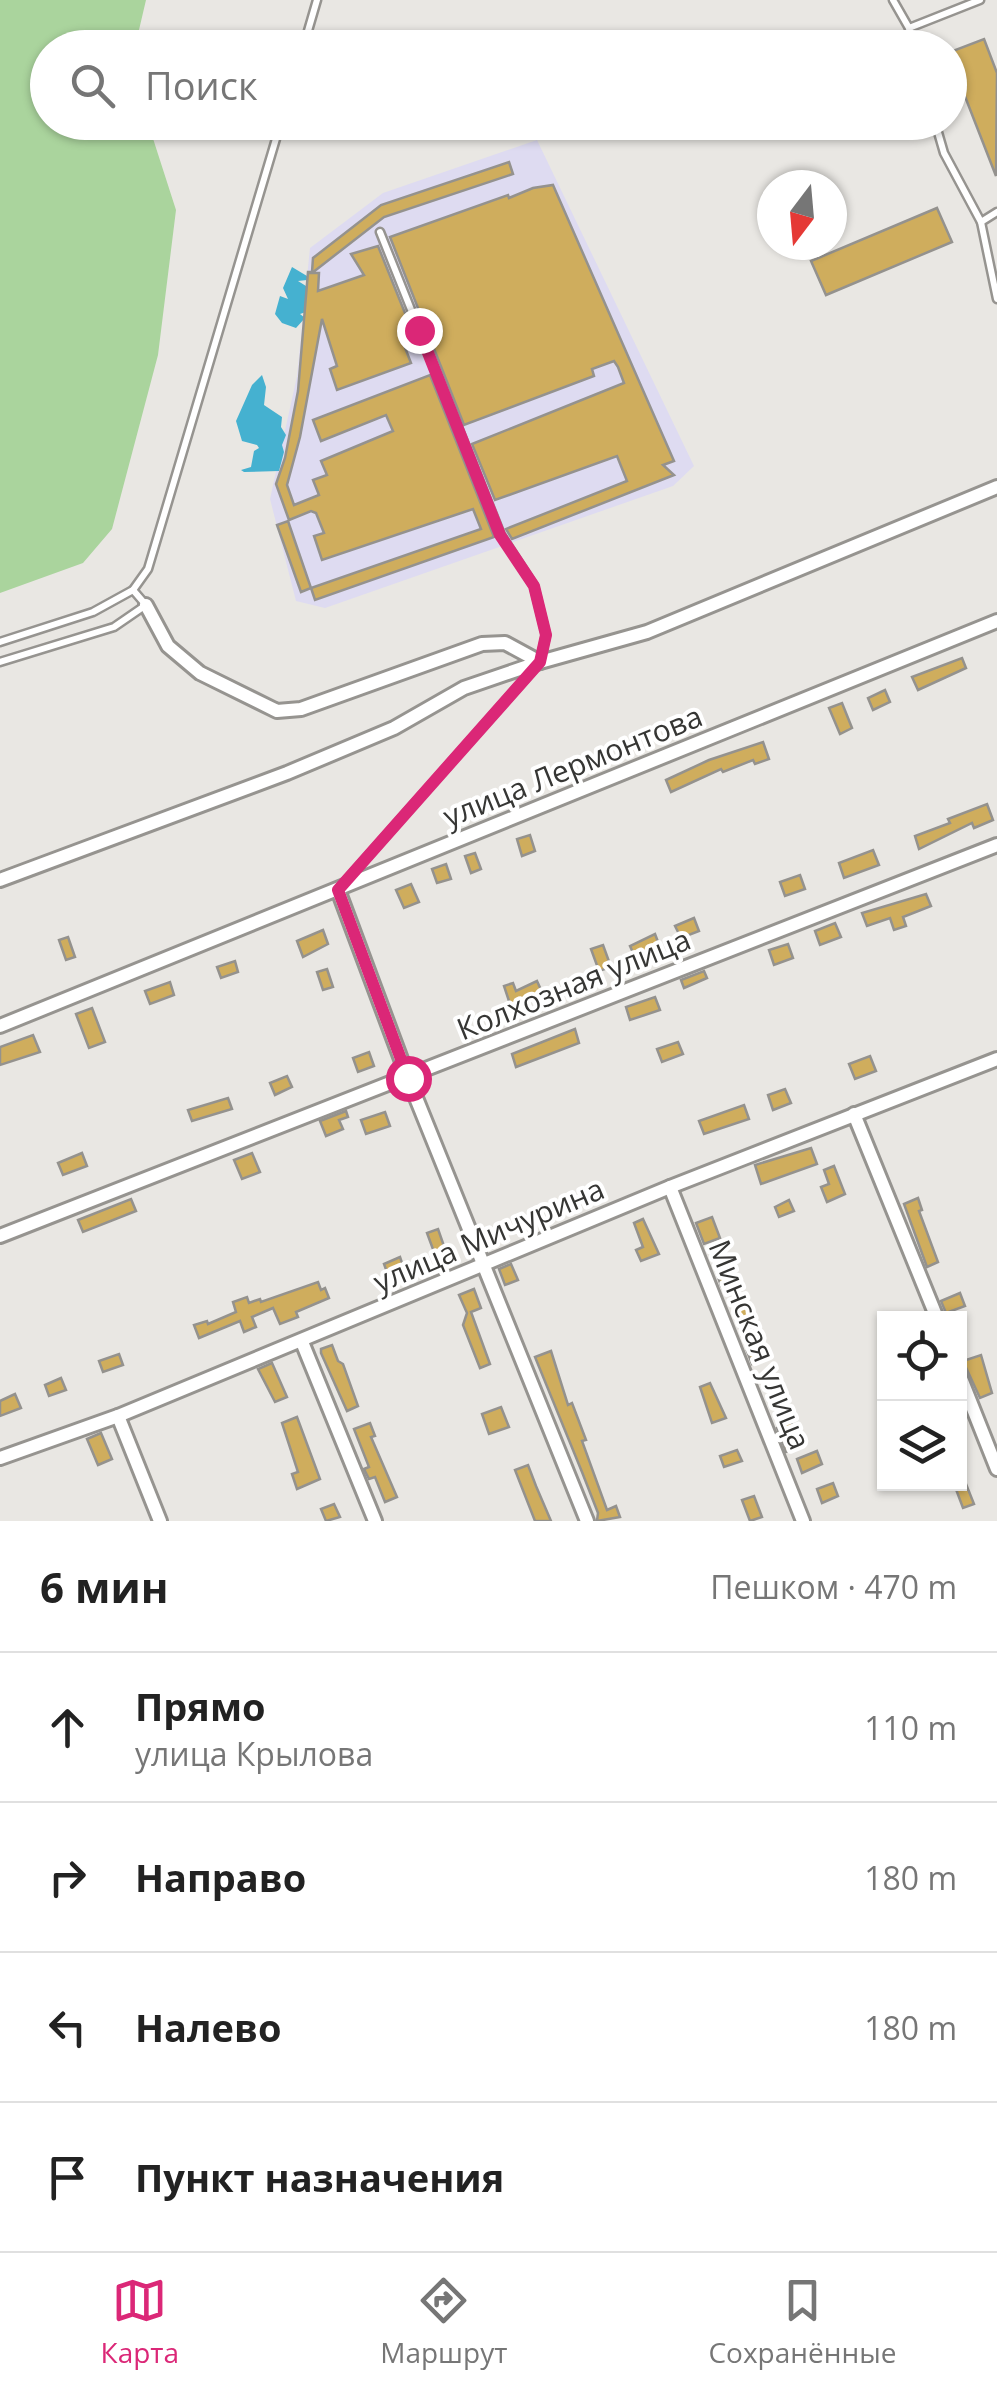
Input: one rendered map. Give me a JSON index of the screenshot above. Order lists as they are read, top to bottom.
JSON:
{
  "streets": {
    "street": [
      "улица Лермонтова",
      "Колхозная улица",
      "улица Мичурина",
      "Минская улица"
    ]
  },
  "crossings": [
    ["улица Мичурина", "Минская улица"]
  ],
  "north": "bottom",
  "page": {
    "search": "Поиск",
    "heading": ["6 мин", "Пешком · 470 m"],
    "list": [
      ["Прямо", "улица Крылова", "110 m"],
      ["Направо", "180 m"],
      ["Налево", "180 m"],
      "Пункт назначения"
    ],
    "nav": ["Карта", "Маршрут", "Сохранённые"]
  }
}
